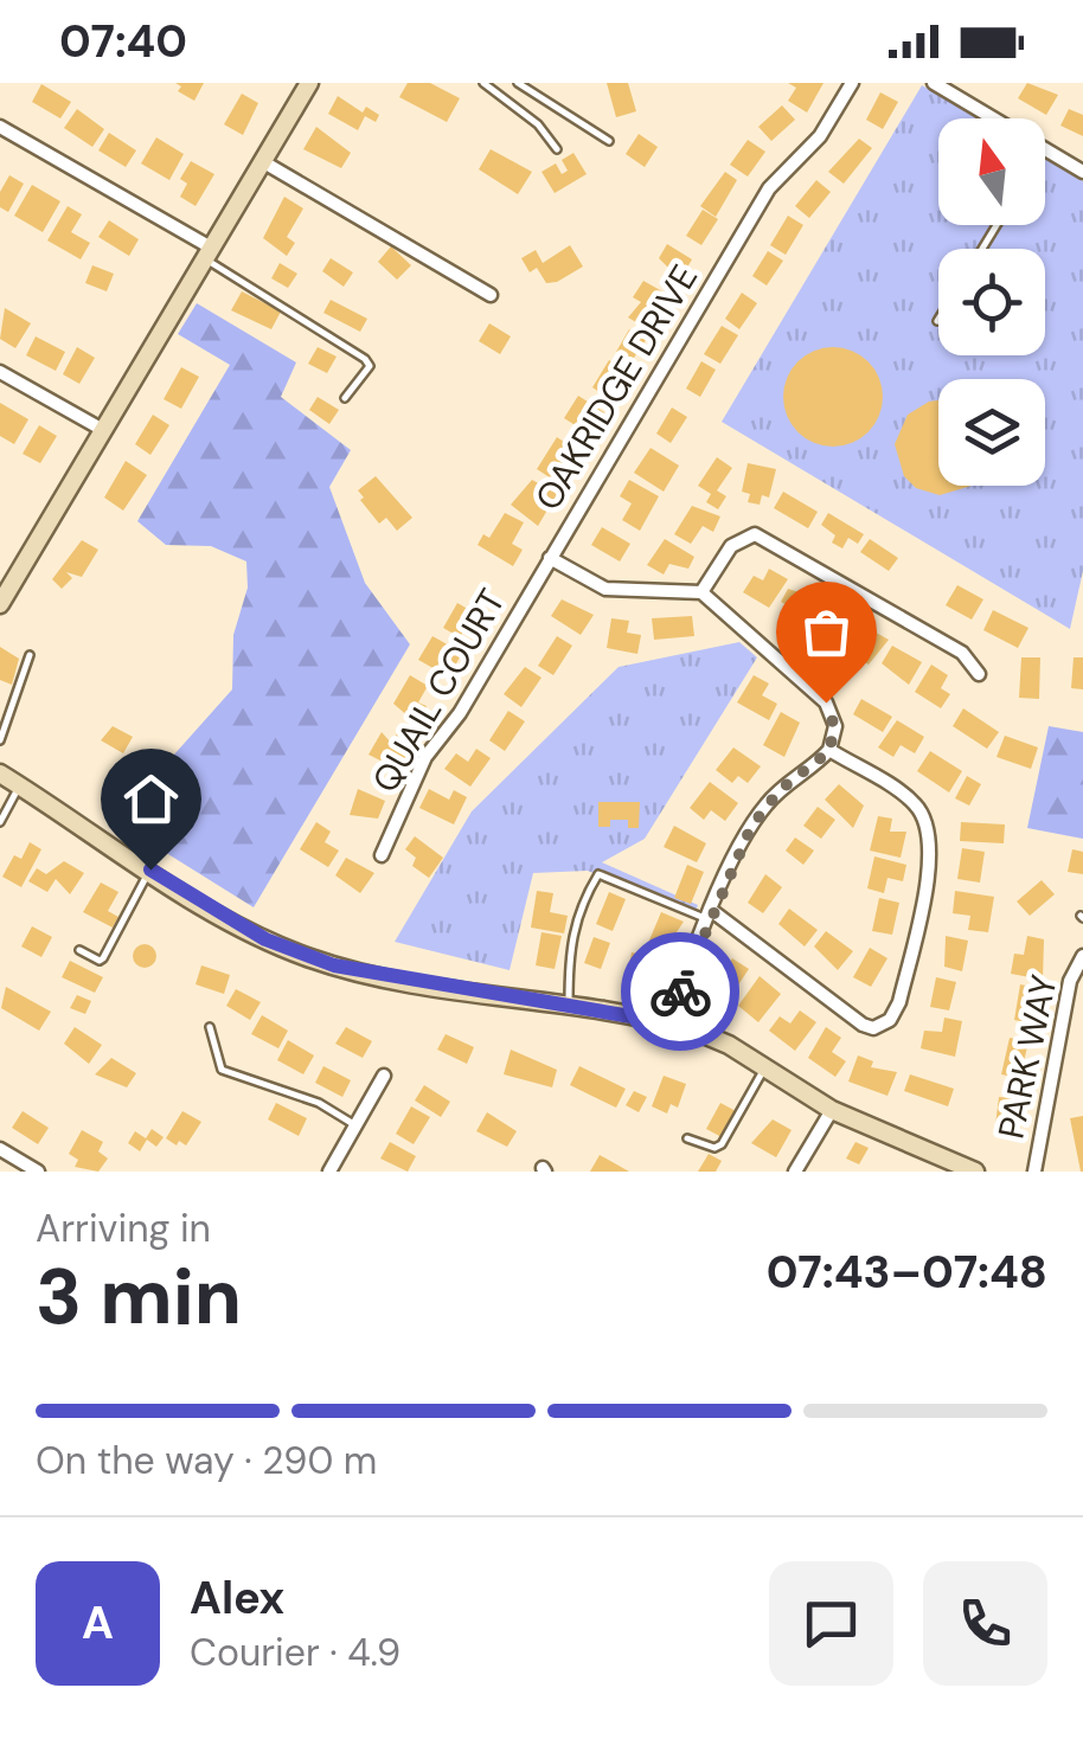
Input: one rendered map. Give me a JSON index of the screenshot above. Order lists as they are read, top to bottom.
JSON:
{
  "streets": {
    "street": ["OAKRIDGE DRIVE", "QUAIL COURT", "PARK WAY"]
  },
  "crossings": [
    ["OAKRIDGE DRIVE", "QUAIL COURT"]
  ],
  "north": "top",
  "page": {
    "status": "07:40",
    "heading": ["3 min", "Arriving in", "07:43–07:48"],
    "panel": ["Alex", "Courier · 4.9"],
    "bar": "On the way · 290 m",
    "round": "A"
  }
}
